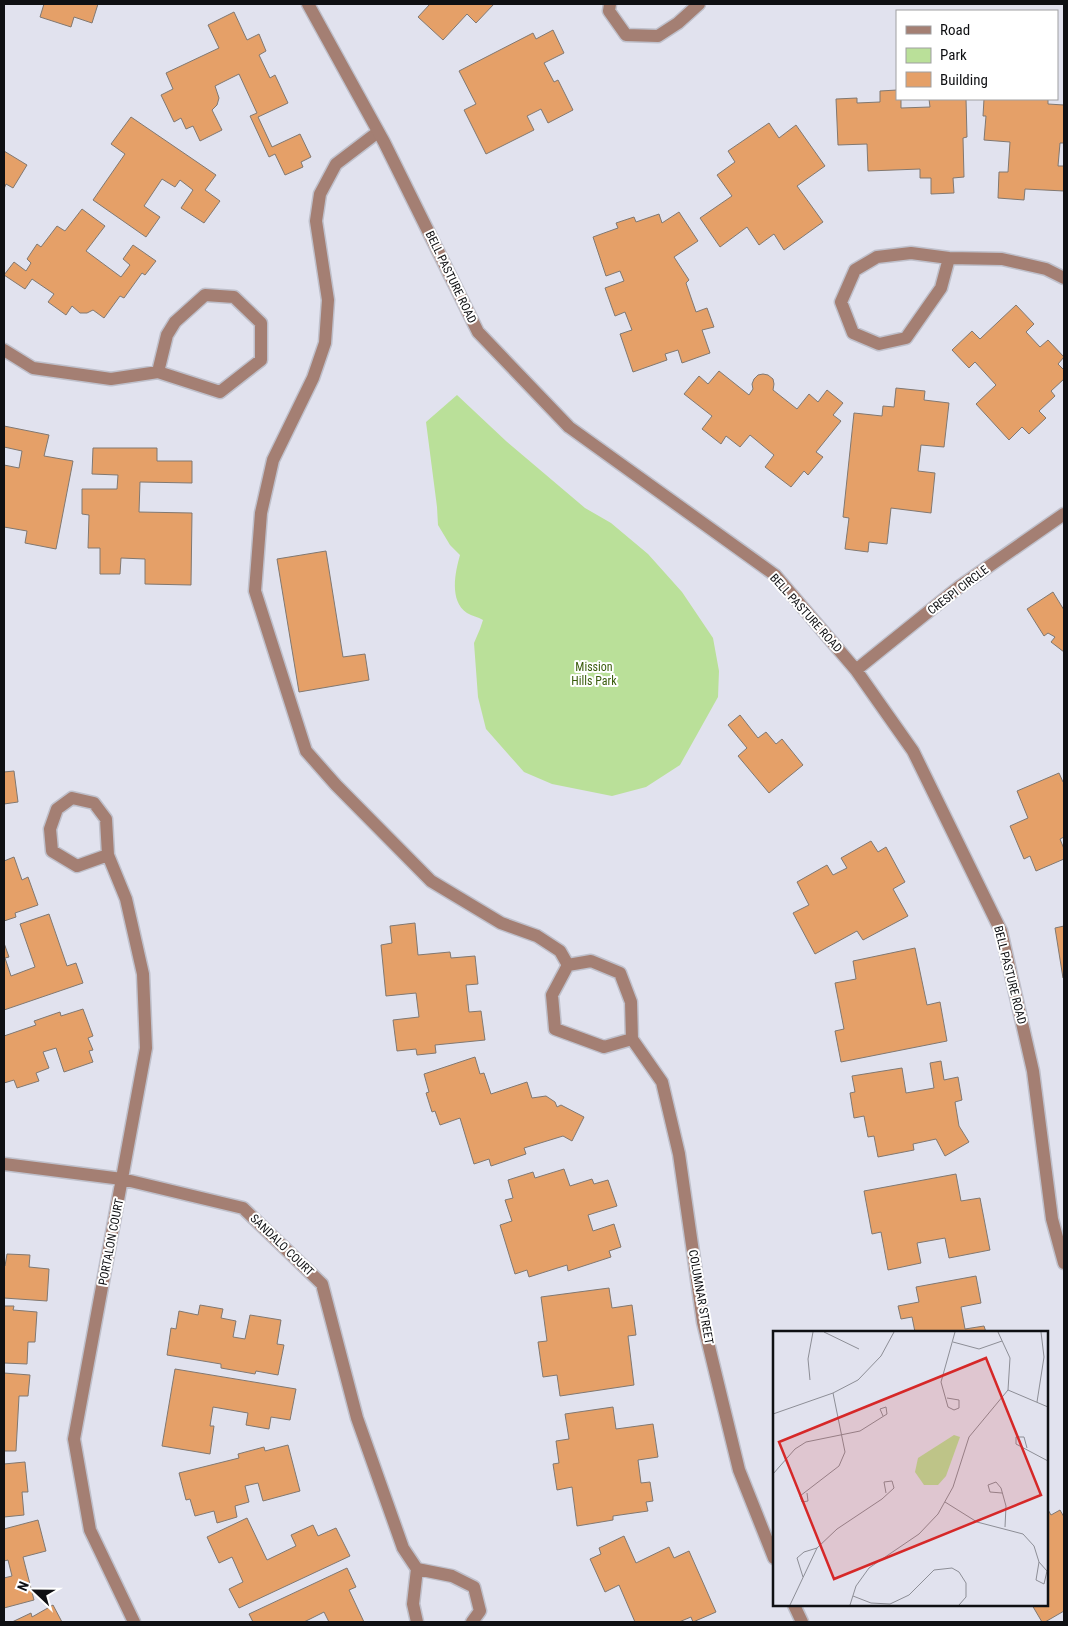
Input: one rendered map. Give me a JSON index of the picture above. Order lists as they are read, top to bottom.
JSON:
{
  "streets": {
    "street": [
      "BELL PASTURE ROAD",
      "CRESPI CIRCLE",
      "PORTALON COURT",
      "SANDALO COURT",
      "COLUMNAR STREET"
    ]
  },
  "crossings": [
    ["BELL PASTURE ROAD", "CRESPI CIRCLE"],
    ["PORTALON COURT", "SANDALO COURT"]
  ],
  "parks": ["Mission Hills Park"],
  "legend": ["Road", "Park", "Building"],
  "north": "left"
}
